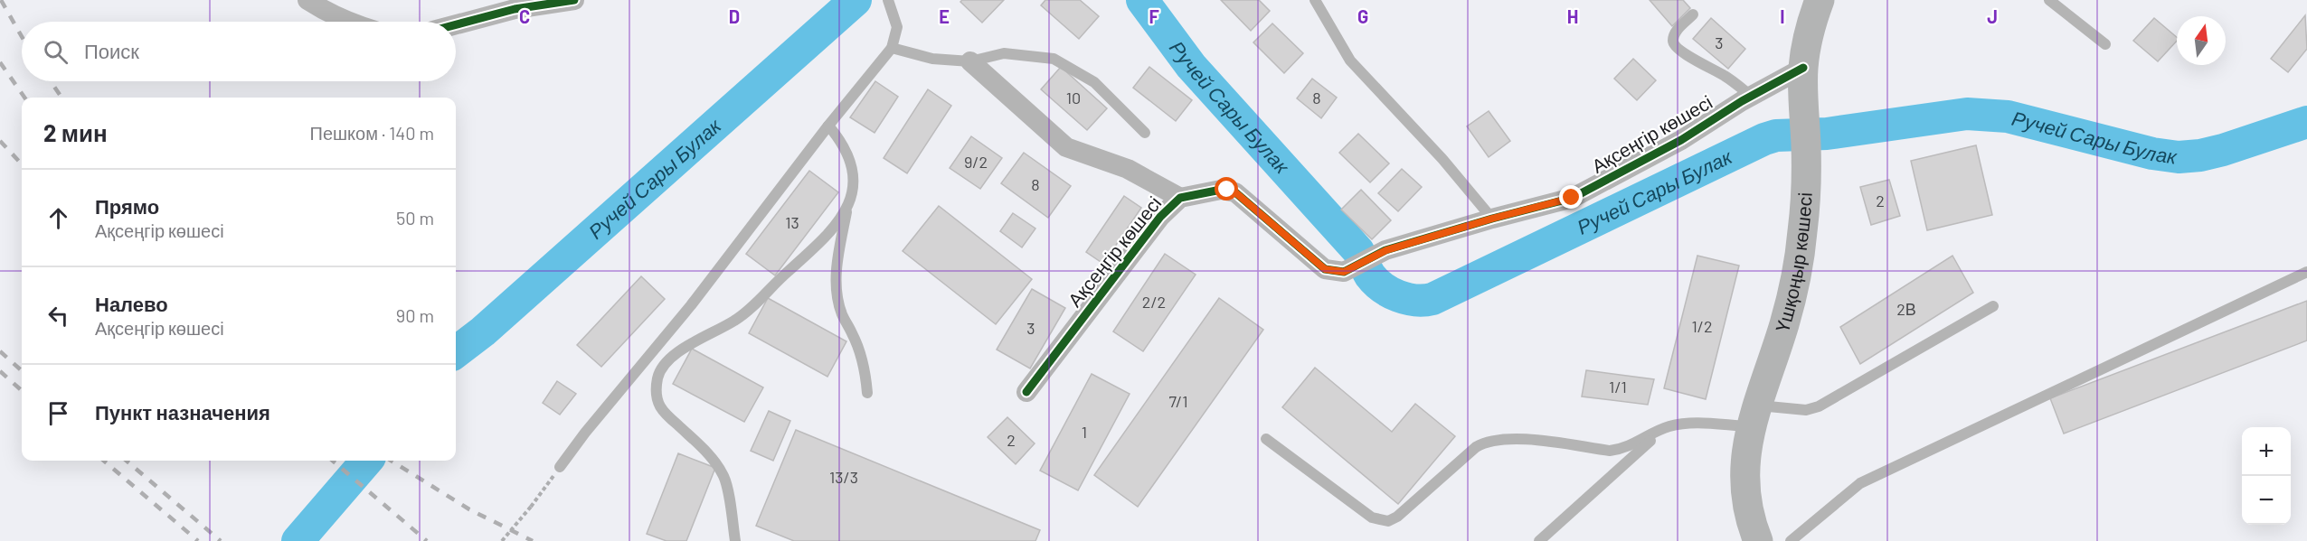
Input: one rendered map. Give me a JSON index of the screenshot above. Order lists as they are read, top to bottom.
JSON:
{
  "streets": {
    "main road": ["Үшқоңыр көшесі"],
    "street": ["Ақсеңгір көшесі"]
  },
  "crossings": [
    ["Ақсеңгір көшесі", "Үшқоңыр көшесі"]
  ],
  "water": ["Ручей Сары Булак"],
  "house_numbers": [
    "3",
    "10",
    "8",
    "9/2",
    "8",
    "2",
    "13",
    "2/2",
    "2В",
    "1/2",
    "3",
    "1/1",
    "7/1",
    "1",
    "2",
    "13/3"
  ],
  "north": "top",
  "page": {
    "search": "Поиск",
    "heading": ["2 мин", "Пешком · 140 m"],
    "list": [
      ["Прямо", "Ақсеңгір көшесі", "50 m"],
      ["Налево", "Ақсеңгір көшесі", "90 m"],
      "Пункт назначения"
    ],
    "map_buttons": ["+", "−"]
  },
  "grid": {
    "columns": [
      "C",
      "D",
      "E",
      "F",
      "G",
      "H",
      "I",
      "J"
    ]
  }
}
